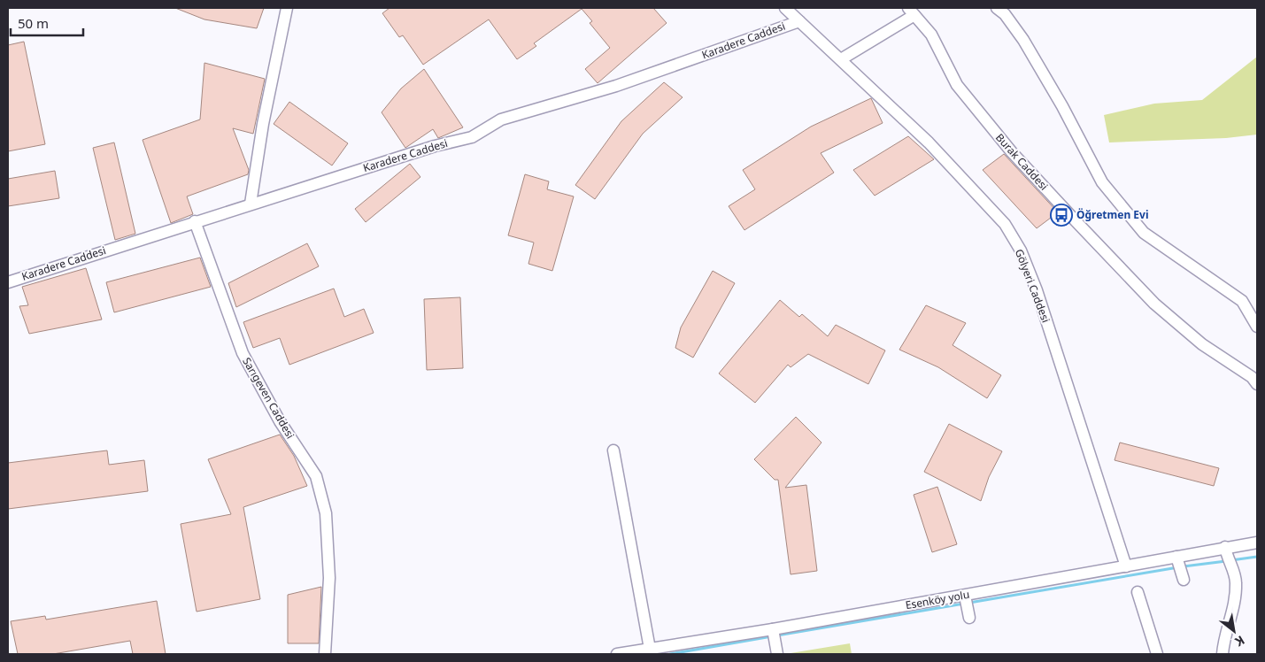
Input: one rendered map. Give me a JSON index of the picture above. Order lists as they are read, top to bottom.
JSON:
{
  "streets": {
    "street": [
      "Karadere Caddesi",
      "Burak Caddesi",
      "Gölyeri Caddesi",
      "Sarıgeven Caddesi",
      "Esenköy yolu"
    ]
  },
  "crossings": [
    ["Karadere Caddesi", "Gölyeri Caddesi"],
    ["Karadere Caddesi", "Sarıgeven Caddesi"],
    ["Gölyeri Caddesi", "Esenköy yolu"]
  ],
  "places": {
    "bus stop": ["Öğretmen Evi"]
  },
  "scale_bar": "50 m",
  "north": "bottom right"
}
